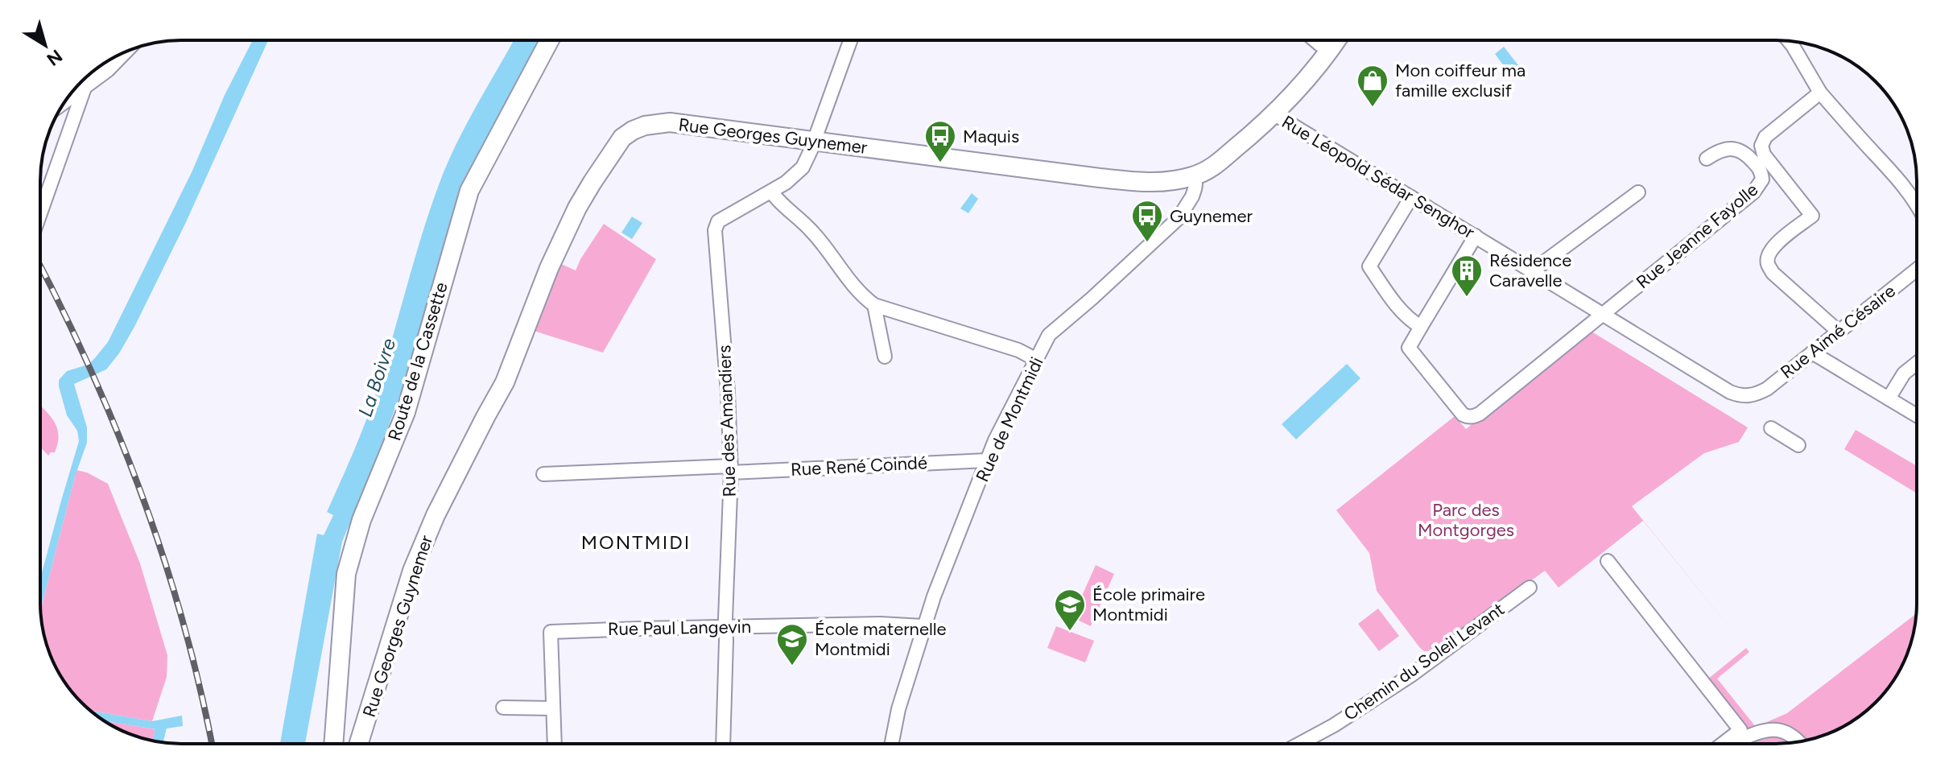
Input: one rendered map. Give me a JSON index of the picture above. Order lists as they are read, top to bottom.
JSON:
{
  "streets": {
    "street": [
      "Rue Georges Guynemer",
      "Rue Léopold Sédar Senghor",
      "Rue Jeanne Fayolle",
      "Rue Aimé Césaire",
      "Route de la Cassette",
      "Rue de Montmidi",
      "Rue des Amandiers",
      "Rue René Coindé",
      "Rue Paul Langevin",
      "Chemin du Soleil Levant"
    ]
  },
  "crossings": [
    ["Rue Georges Guynemer", "Rue Léopold Sédar Senghor"],
    ["Rue Georges Guynemer", "Rue de Montmidi"],
    ["Rue Georges Guynemer", "Rue des Amandiers"],
    ["Rue Léopold Sédar Senghor", "Rue Jeanne Fayolle"],
    ["Rue Léopold Sédar Senghor", "Rue Aimé Césaire"],
    ["Rue Jeanne Fayolle", "Rue Aimé Césaire"],
    ["Rue de Montmidi", "Rue René Coindé"],
    ["Rue de Montmidi", "Rue Paul Langevin"],
    ["Rue des Amandiers", "Rue René Coindé"],
    ["Rue des Amandiers", "Rue Paul Langevin"]
  ],
  "districts": ["MONTMIDI"],
  "water": ["La Boivre"],
  "parks": ["Parc des Montgorges"],
  "places": {
    "shop": ["Mon coiffeur ma famille exclusif"],
    "bus stop": ["Maquis", "Guynemer"],
    "building": ["Résidence Caravelle"],
    "school or university": ["École primaire Montmidi", "École maternelle Montmidi"]
  },
  "north": "bottom right"
}
